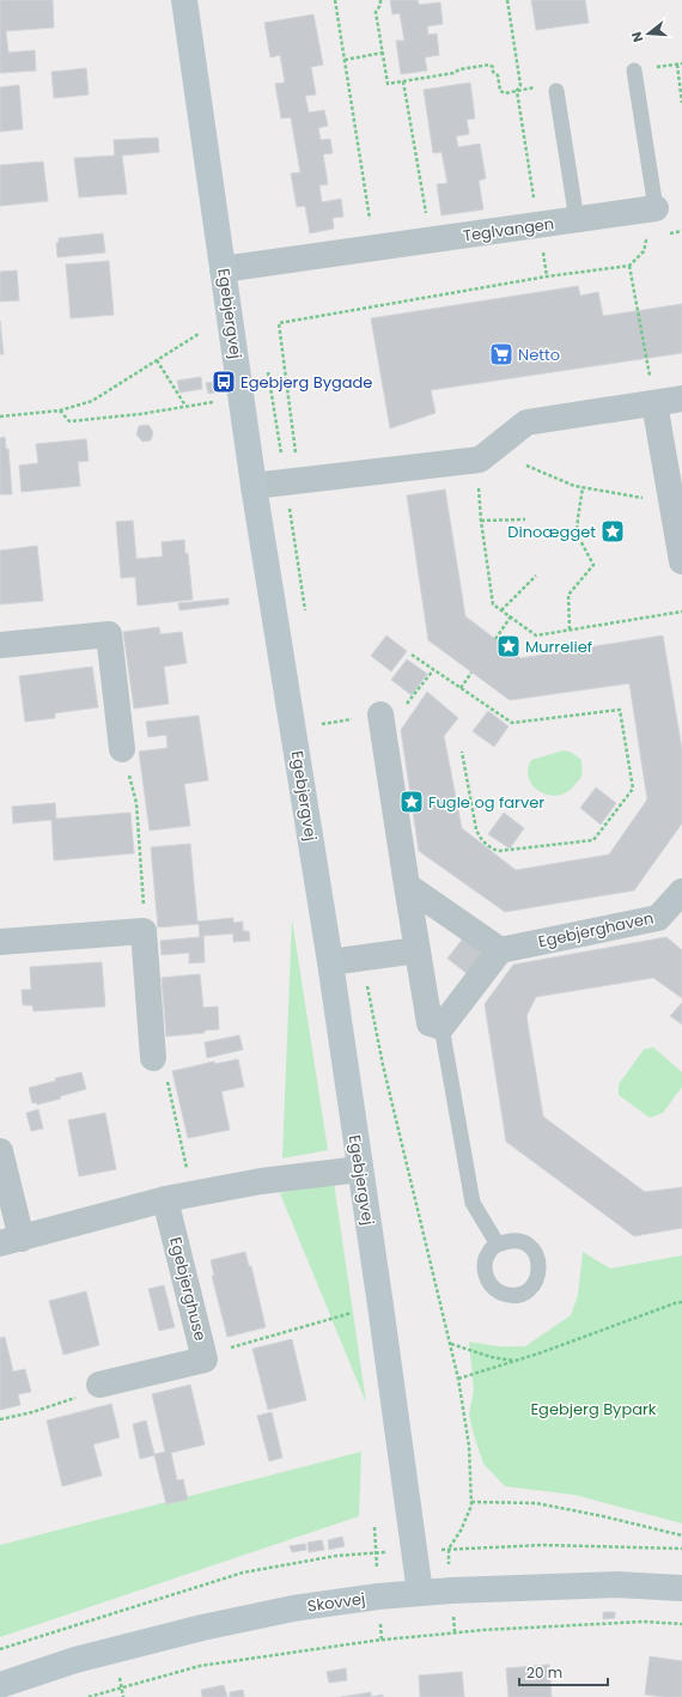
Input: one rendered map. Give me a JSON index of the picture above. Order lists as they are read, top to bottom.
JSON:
{
  "streets": {
    "street": [
      "Teglvangen",
      "Egebjergvej",
      "Egebjerghaven",
      "Egebjerghuse",
      "Skovvej"
    ]
  },
  "crossings": [
    ["Teglvangen", "Egebjergvej"],
    ["Egebjergvej", "Skovvej"]
  ],
  "parks": ["Egebjerg Bypark"],
  "places": {
    "supermarket": ["Netto"],
    "bus stop": ["Egebjerg Bygade"],
    "place": ["Dinoægget", "Murrelief", "Fugle og farver"]
  },
  "scale_bar": "20 m",
  "north": "left"
}
